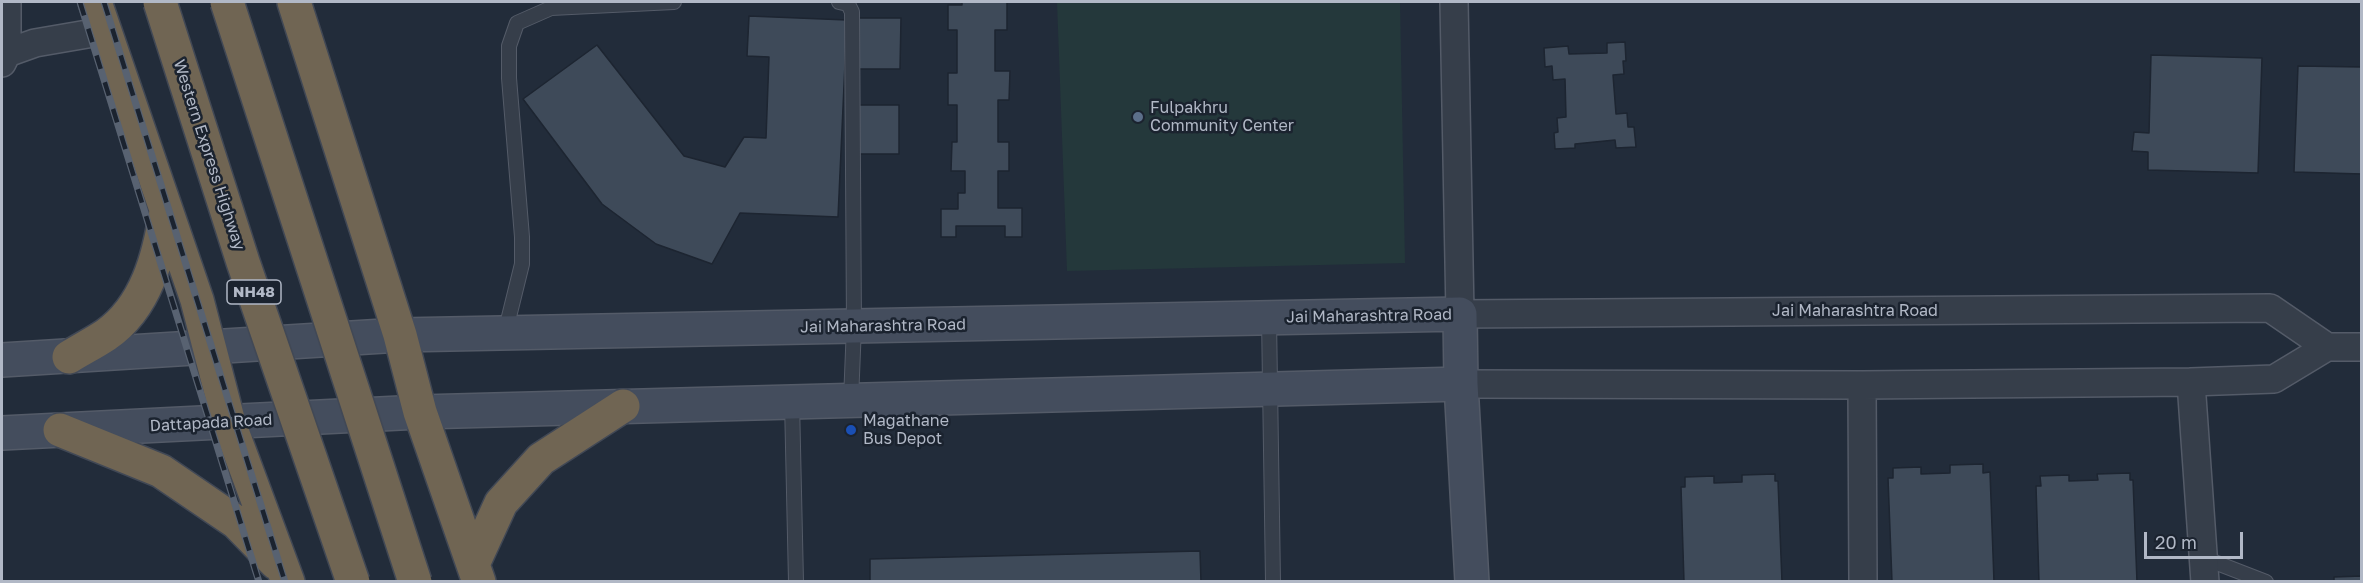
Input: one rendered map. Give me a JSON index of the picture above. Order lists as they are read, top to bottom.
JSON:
{
  "streets": {
    "highway": ["Western Express Highway", "NH48"],
    "street": ["Jai Maharashtra Road", "Dattapada Road"]
  },
  "places": ["Fulpakhru Community Center", "Magathane Bus Depot"],
  "scale_bar": "20 m"
}
